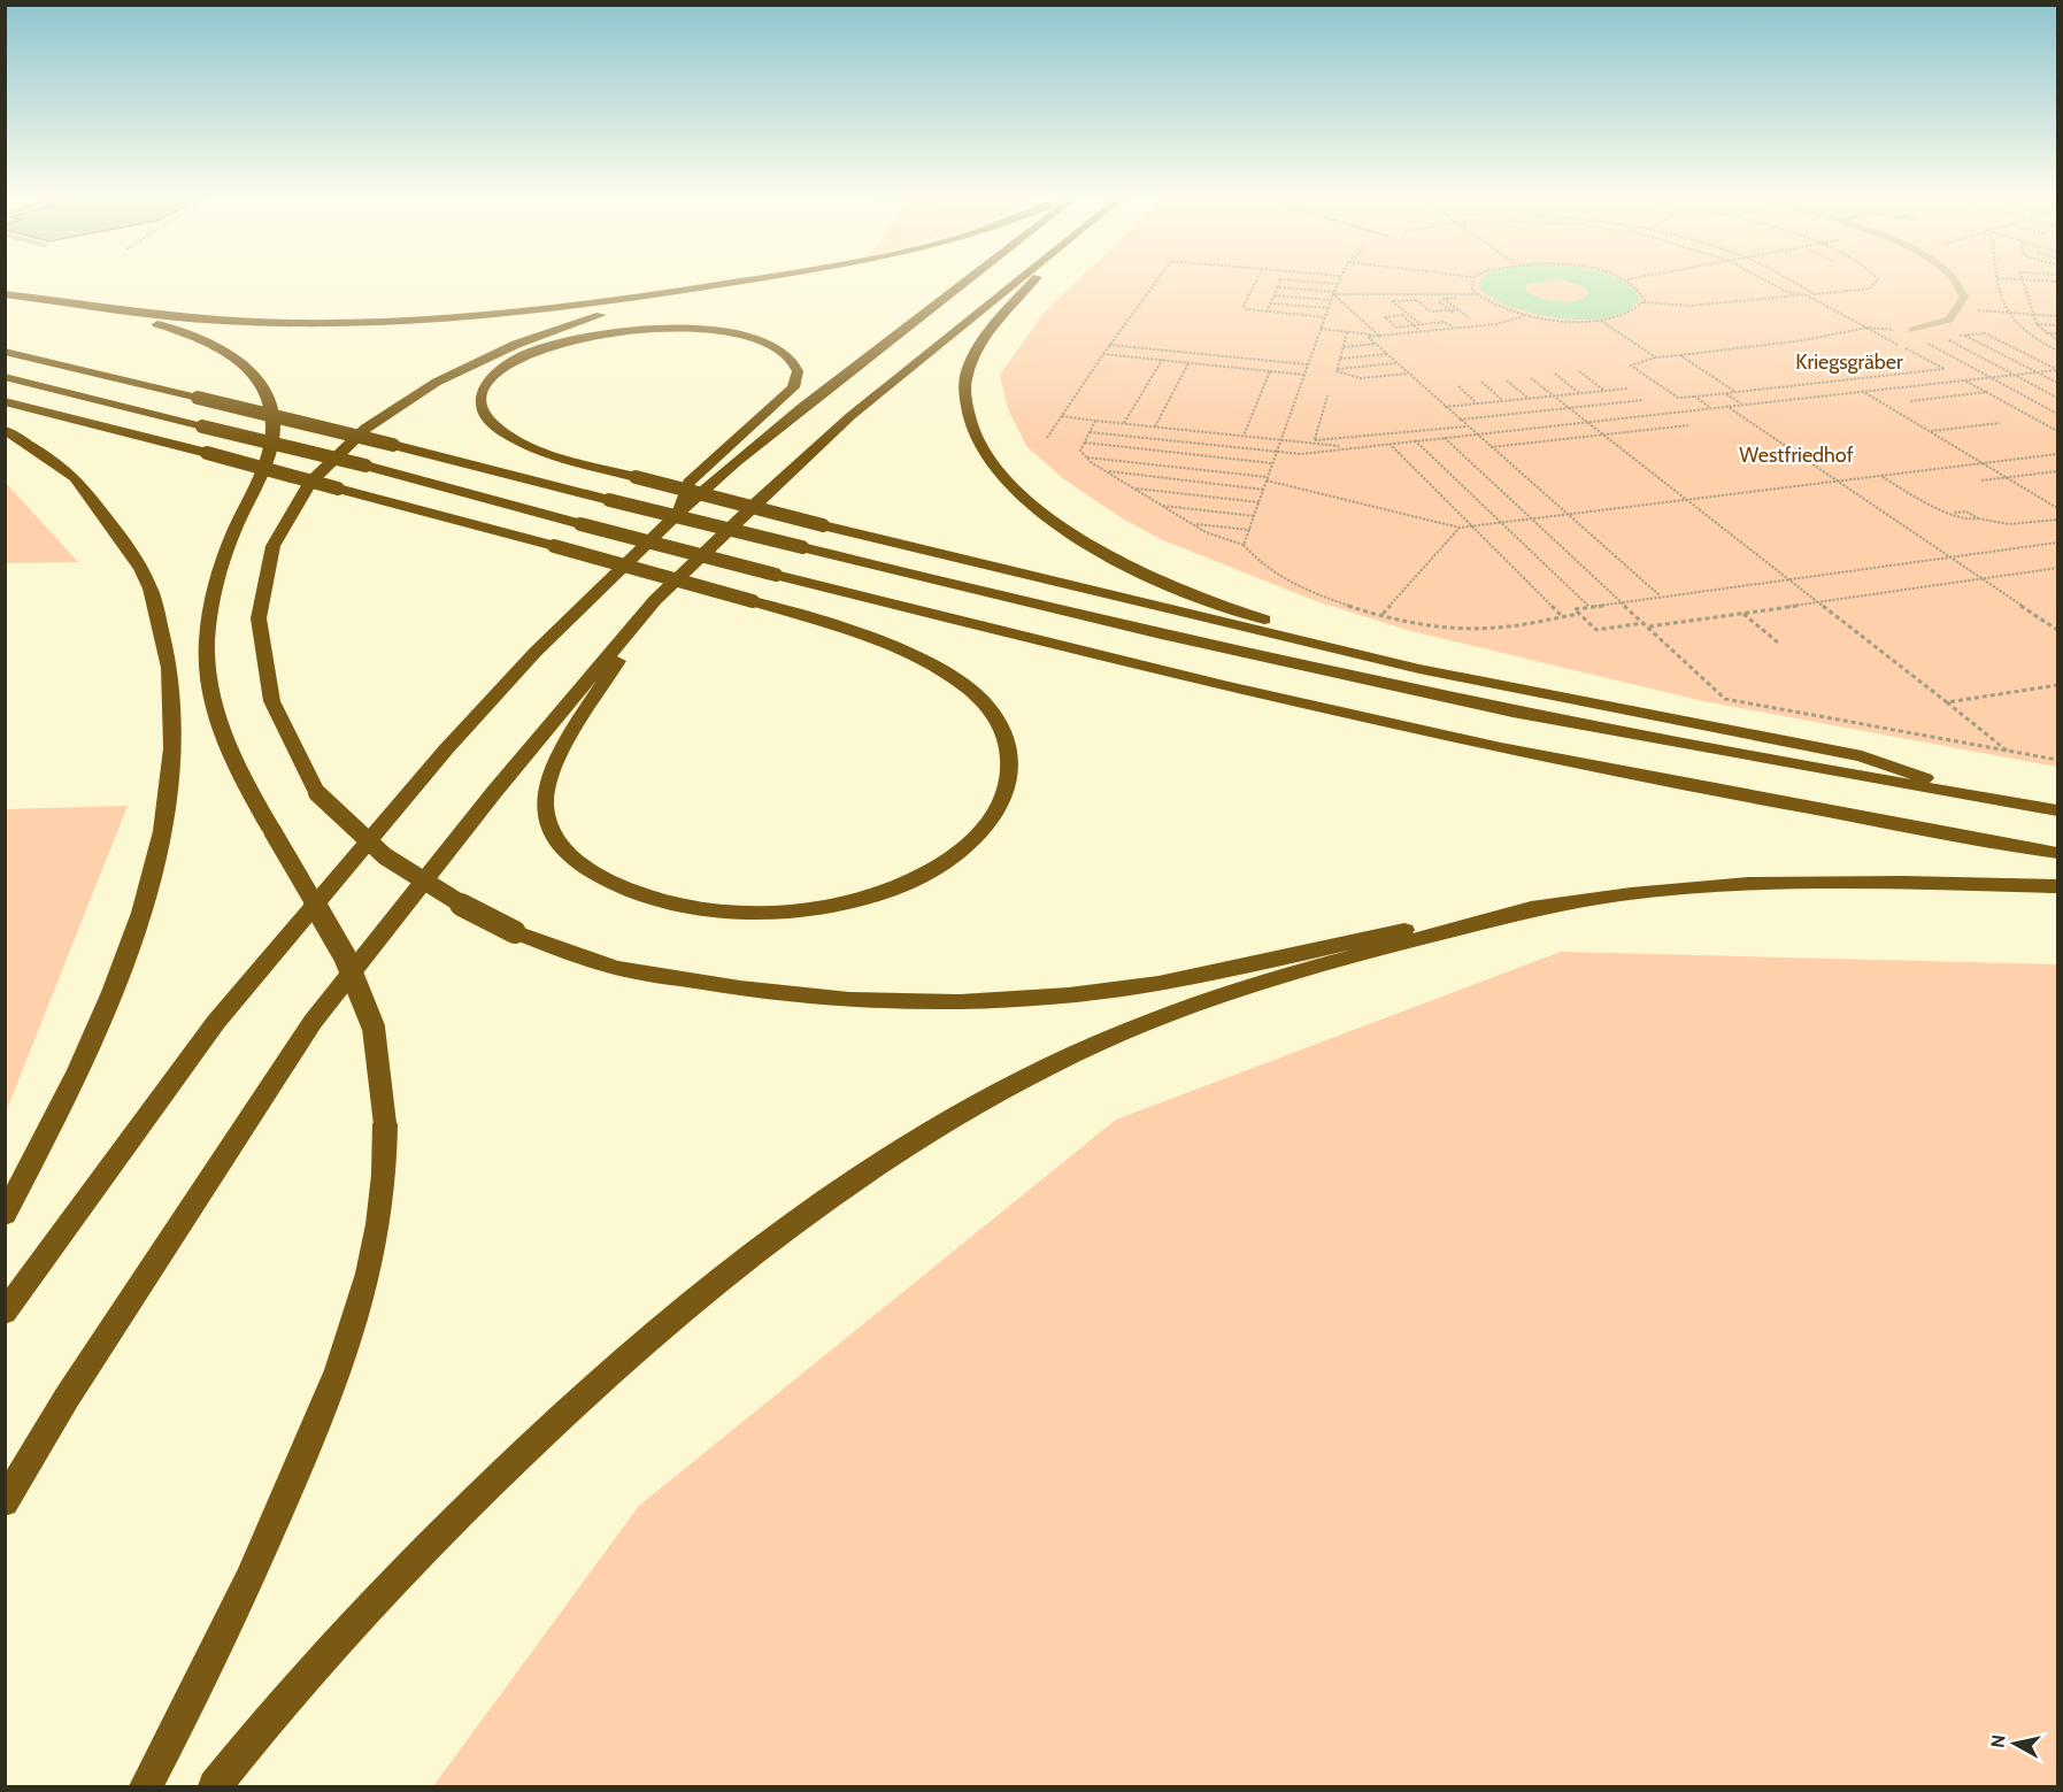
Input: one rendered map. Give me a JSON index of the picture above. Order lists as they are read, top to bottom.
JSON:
{
  "parks": ["Kriegsgräber", "Westfriedhof"],
  "north": "left"
}
